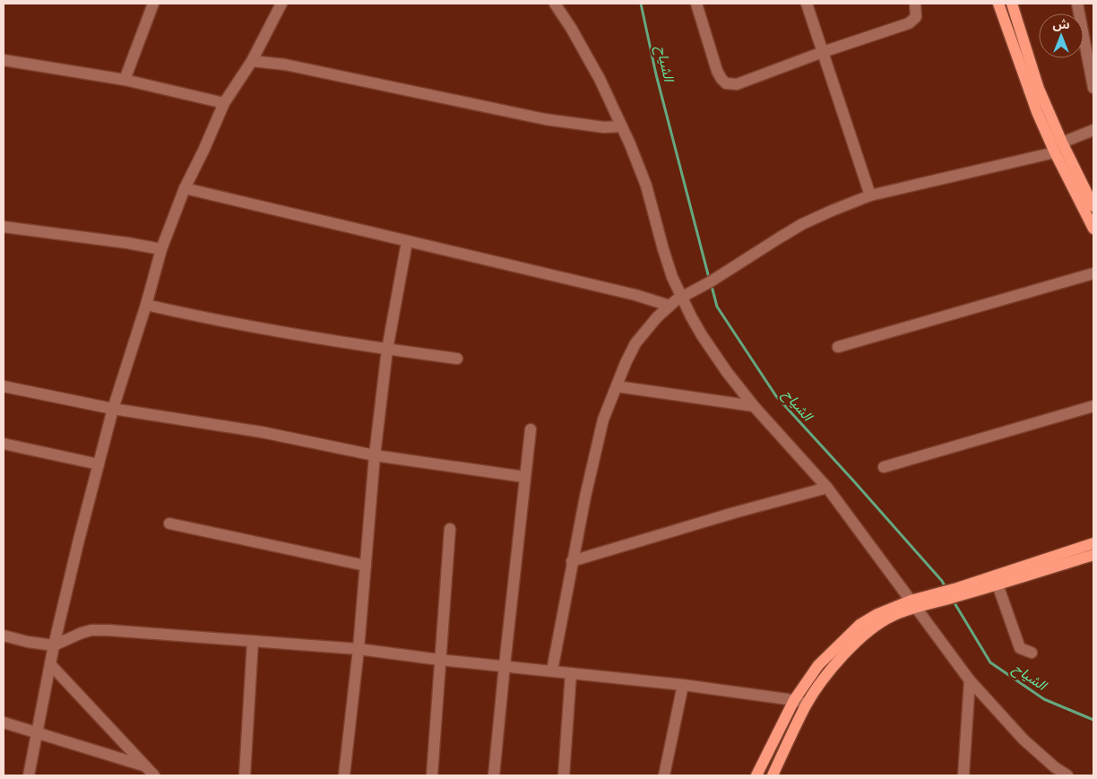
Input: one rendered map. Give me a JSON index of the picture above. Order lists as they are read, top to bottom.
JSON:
{
  "water": ["الشياح"],
  "north": "top"
}
